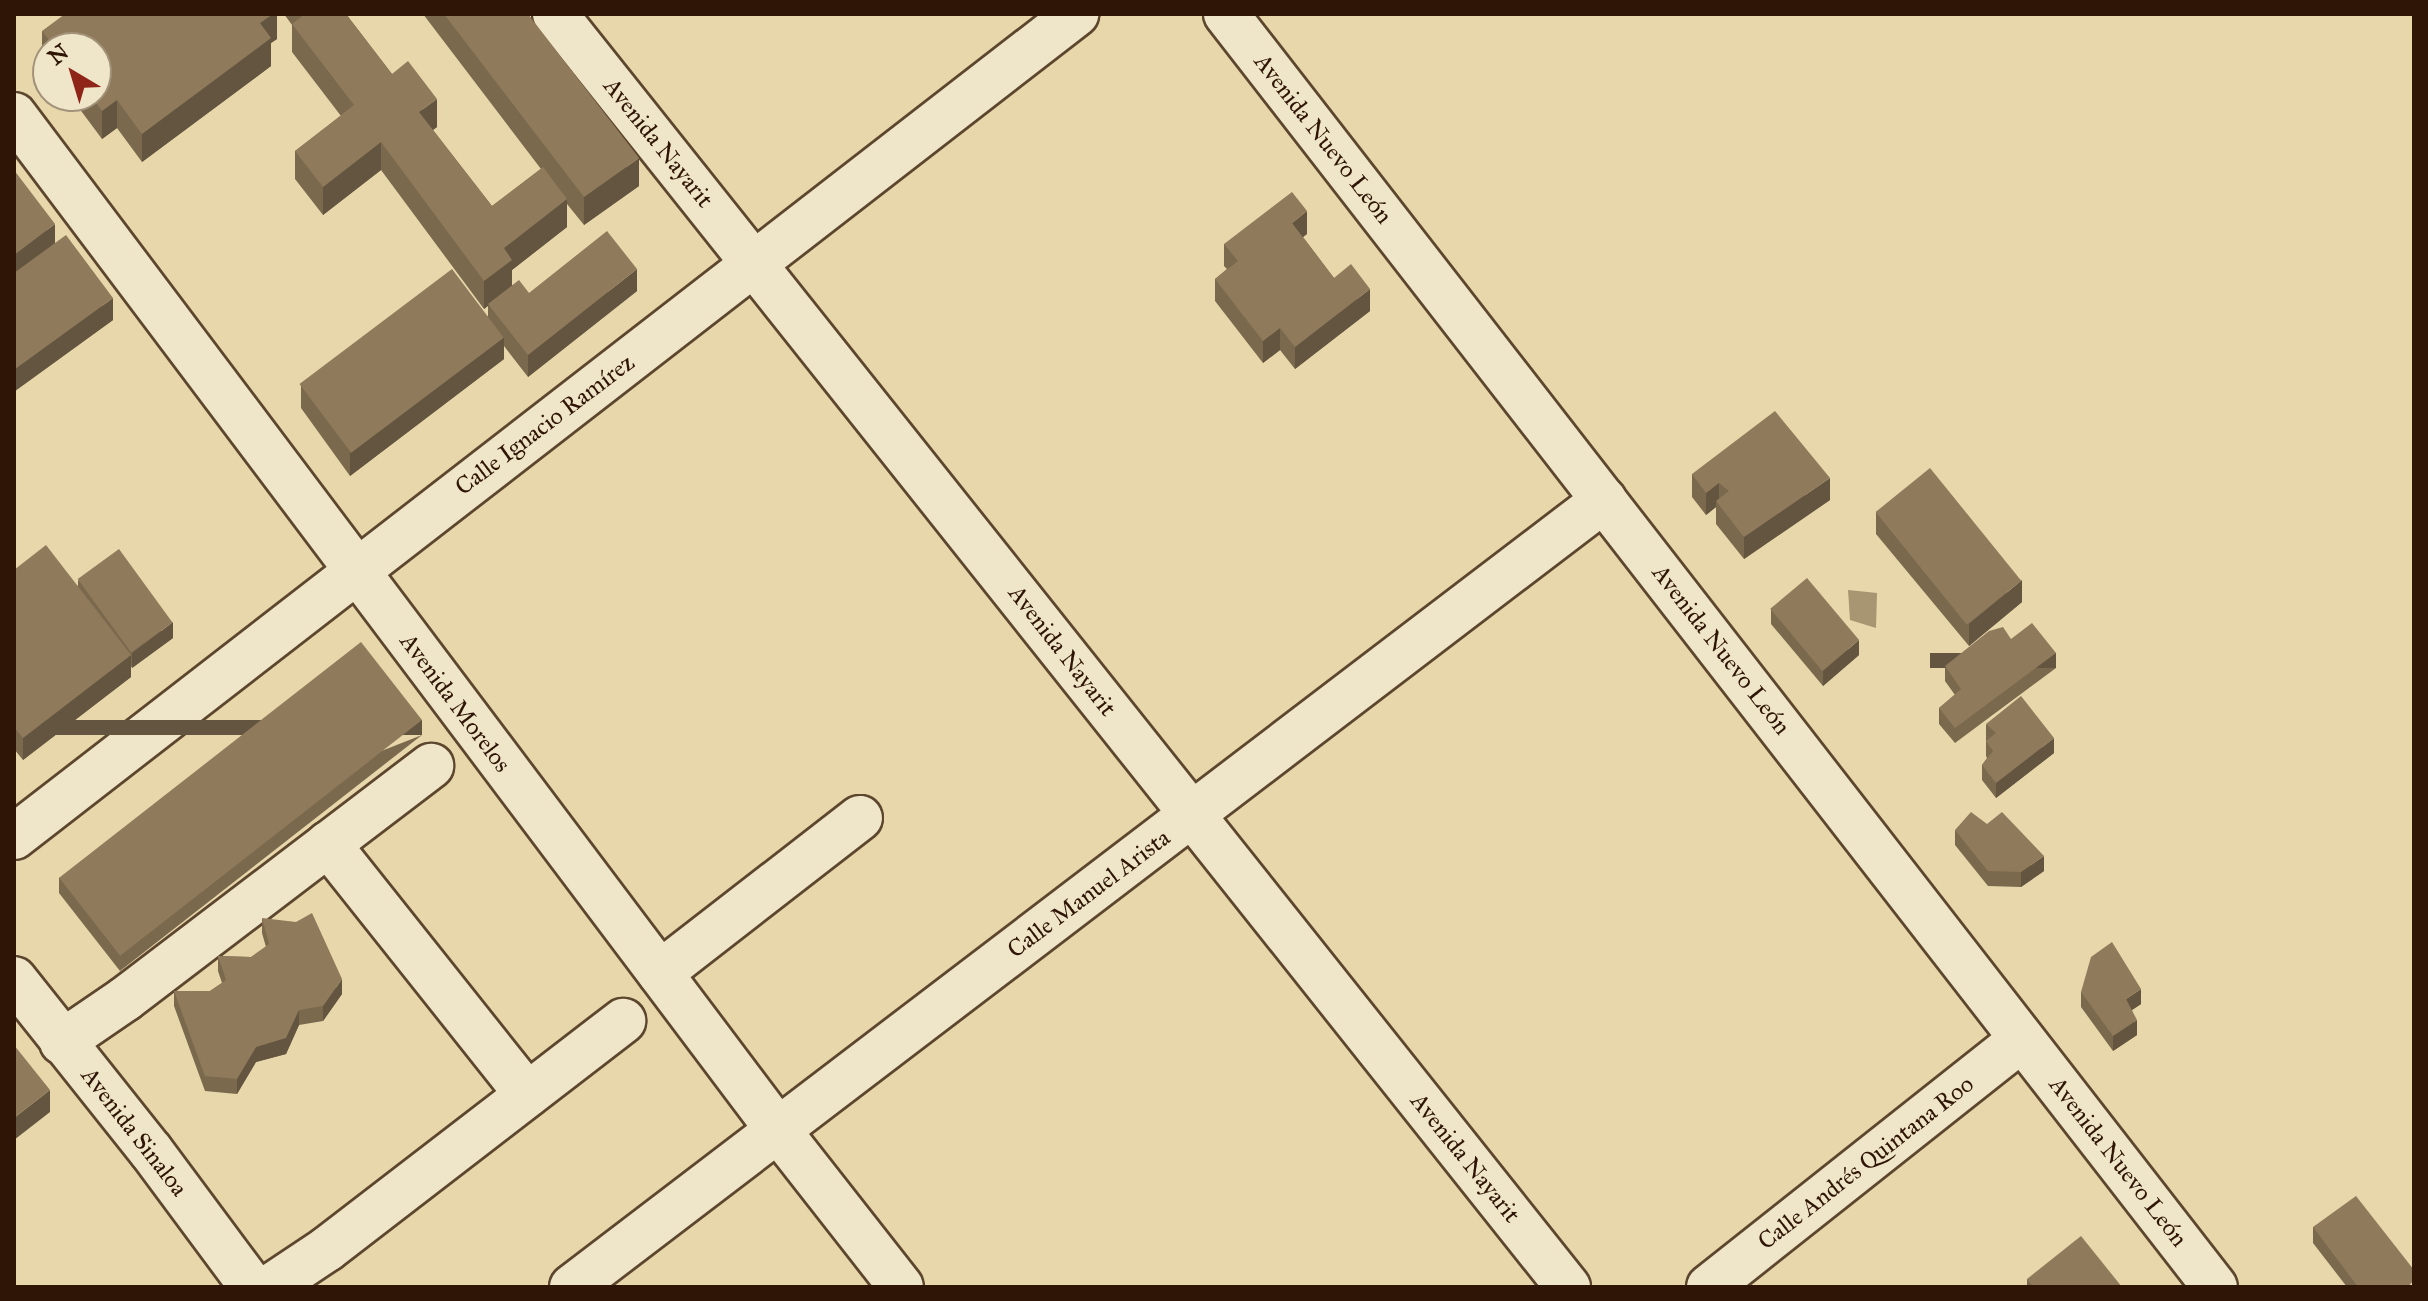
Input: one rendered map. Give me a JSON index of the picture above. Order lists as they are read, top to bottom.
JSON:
{
  "streets": {
    "street": [
      "Avenida Nuevo León",
      "Avenida Nayarit",
      "Calle Ignacio Ramírez",
      "Avenida Morelos",
      "Calle Manuel Arista",
      "Avenida Sinaloa",
      "Calle Andrés Quintana Roo"
    ]
  },
  "crossings": [
    ["Avenida Nuevo León", "Calle Manuel Arista"],
    ["Avenida Nuevo León", "Calle Andrés Quintana Roo"],
    ["Avenida Nayarit", "Calle Ignacio Ramírez"],
    ["Avenida Nayarit", "Calle Manuel Arista"],
    ["Calle Ignacio Ramírez", "Avenida Morelos"],
    ["Avenida Morelos", "Calle Manuel Arista"]
  ],
  "north": "top left"
}
